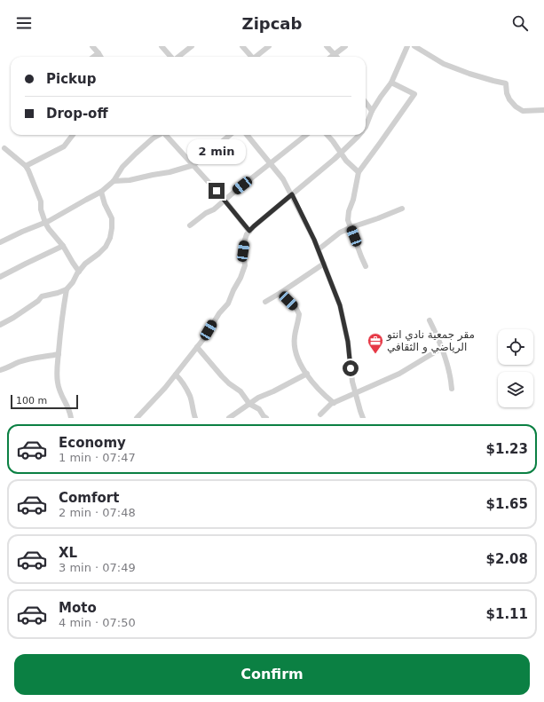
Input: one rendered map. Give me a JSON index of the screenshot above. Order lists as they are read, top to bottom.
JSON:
{
  "places": {
    "office": ["مقر جمعية نادي انتو الرياضي و الثقافي"]
  },
  "scale_bar": "100 m",
  "page": {
    "header": "Zipcab",
    "banner": ["Pickup", "Drop-off"],
    "bubble": "2 min",
    "scale": "100 m",
    "list": [
      {
        "name": "Economy",
        "note": "1 min · 07:47",
        "value": "$1.23"
      },
      {
        "name": "Comfort",
        "note": "2 min · 07:48",
        "value": "$1.65"
      },
      {
        "name": "XL",
        "note": "3 min · 07:49",
        "value": "$2.08"
      },
      {
        "name": "Moto",
        "note": "4 min · 07:50",
        "value": "$1.11"
      }
    ],
    "buttons": "Confirm"
  }
}
